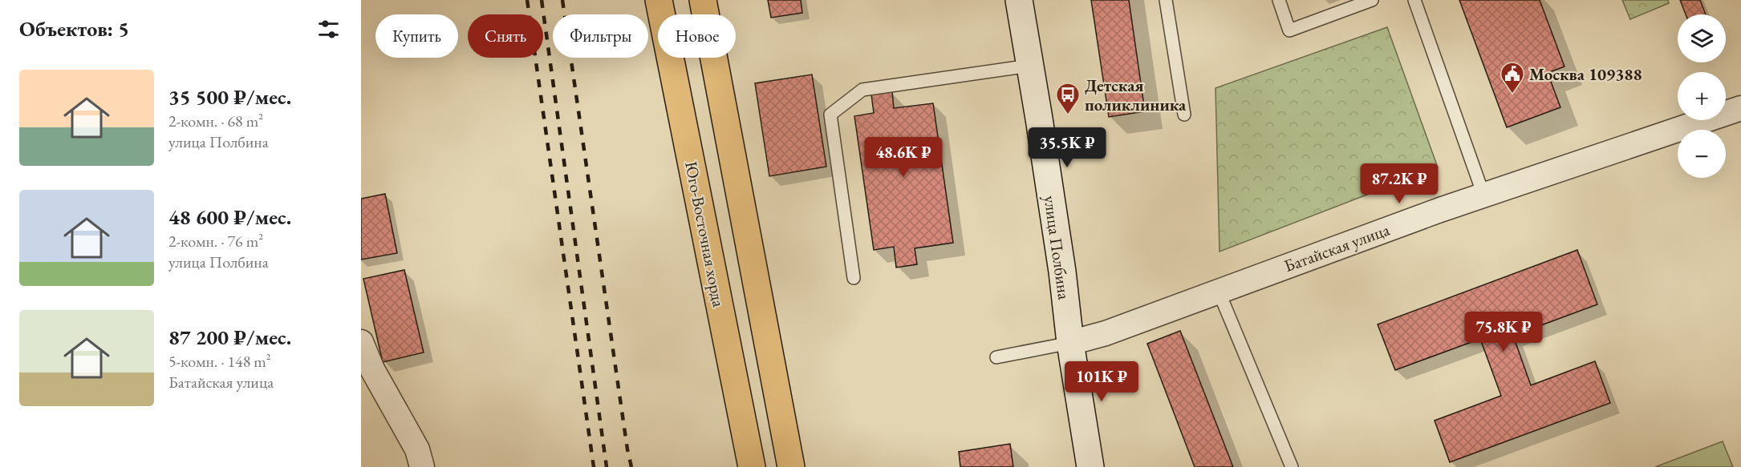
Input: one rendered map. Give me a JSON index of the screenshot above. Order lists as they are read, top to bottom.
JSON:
{
  "streets": {
    "main road": ["Юго-Восточная хорда", "улица Полбина"],
    "street": ["Батайская улица"]
  },
  "crossings": [
    ["улица Полбина", "Батайская улица"]
  ],
  "places": {
    "public building": ["Москва 109388"],
    "bus stop": ["Детская поликлиника"]
  },
  "page": {
    "heading": "Объектов: 5",
    "map_buttons": ["+", "−"],
    "chip": [
      "Купить",
      "Снять",
      "Фильтры",
      "Новое"
    ],
    "list": [
      {
        "name": "35 500 ₽/мес.",
        "note": "2-комн. · 68 m² · улица Полбина"
      },
      {
        "name": "48 600 ₽/мес.",
        "note": "2-комн. · 76 m² · улица Полбина"
      },
      {
        "name": "87 200 ₽/мес.",
        "note": "5-комн. · 148 m² · Батайская улица"
      }
    ],
    "price": [
      "35.5K ₽",
      "48.6K ₽",
      "87.2K ₽",
      "75.8K ₽",
      "101K ₽"
    ]
  }
}
